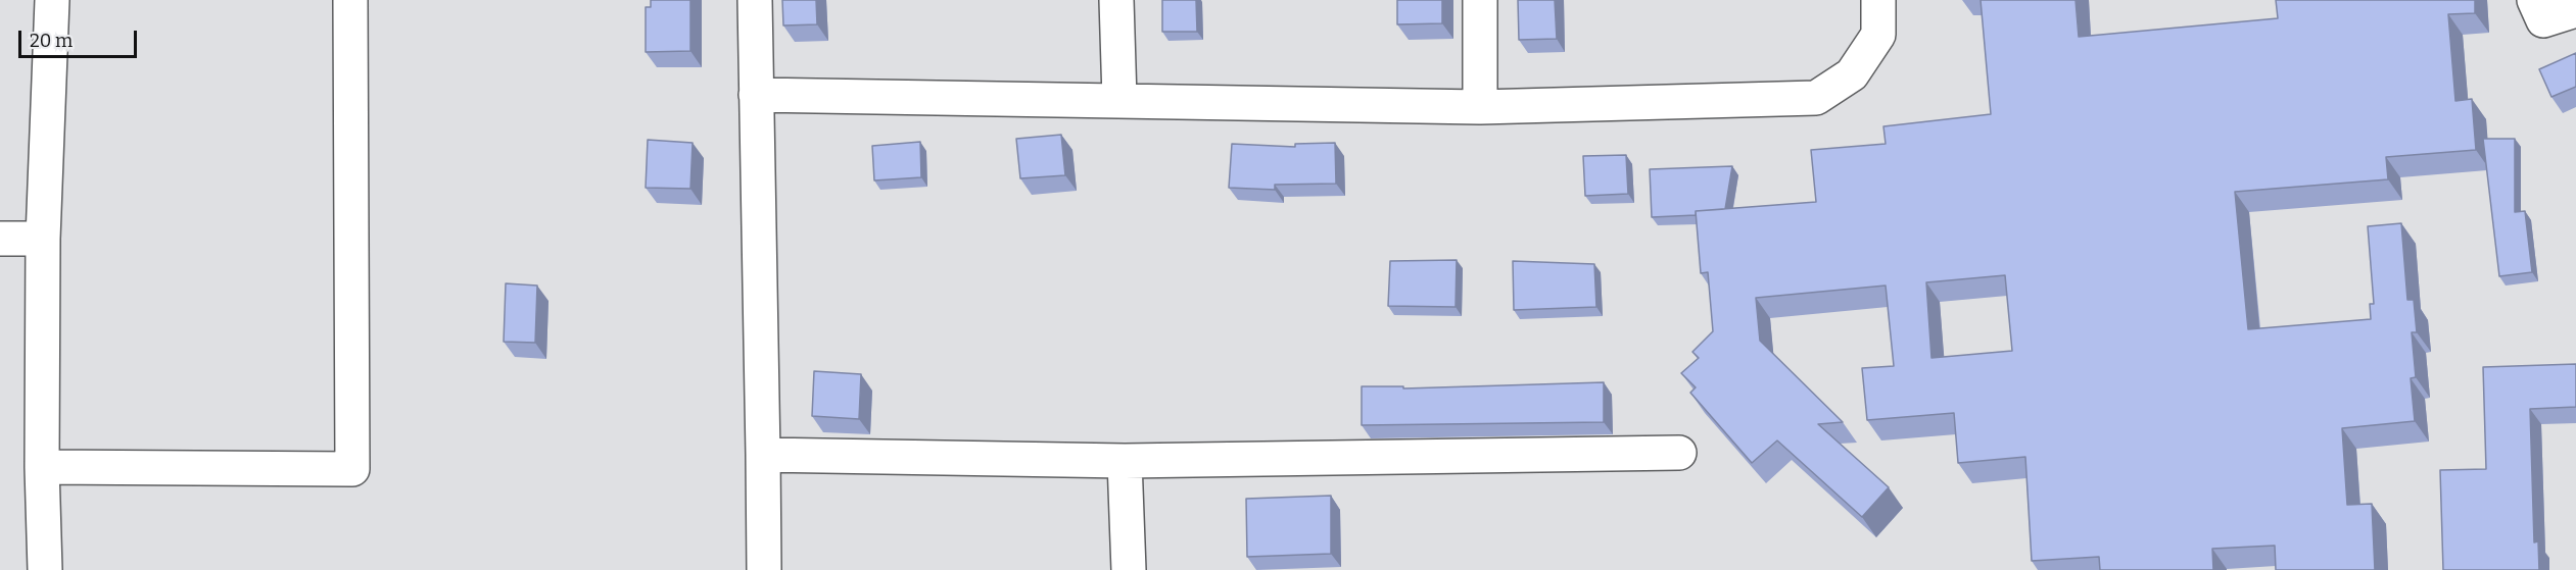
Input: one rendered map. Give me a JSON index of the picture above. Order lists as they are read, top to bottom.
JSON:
{
  "scale_bar": "20 m"
}
